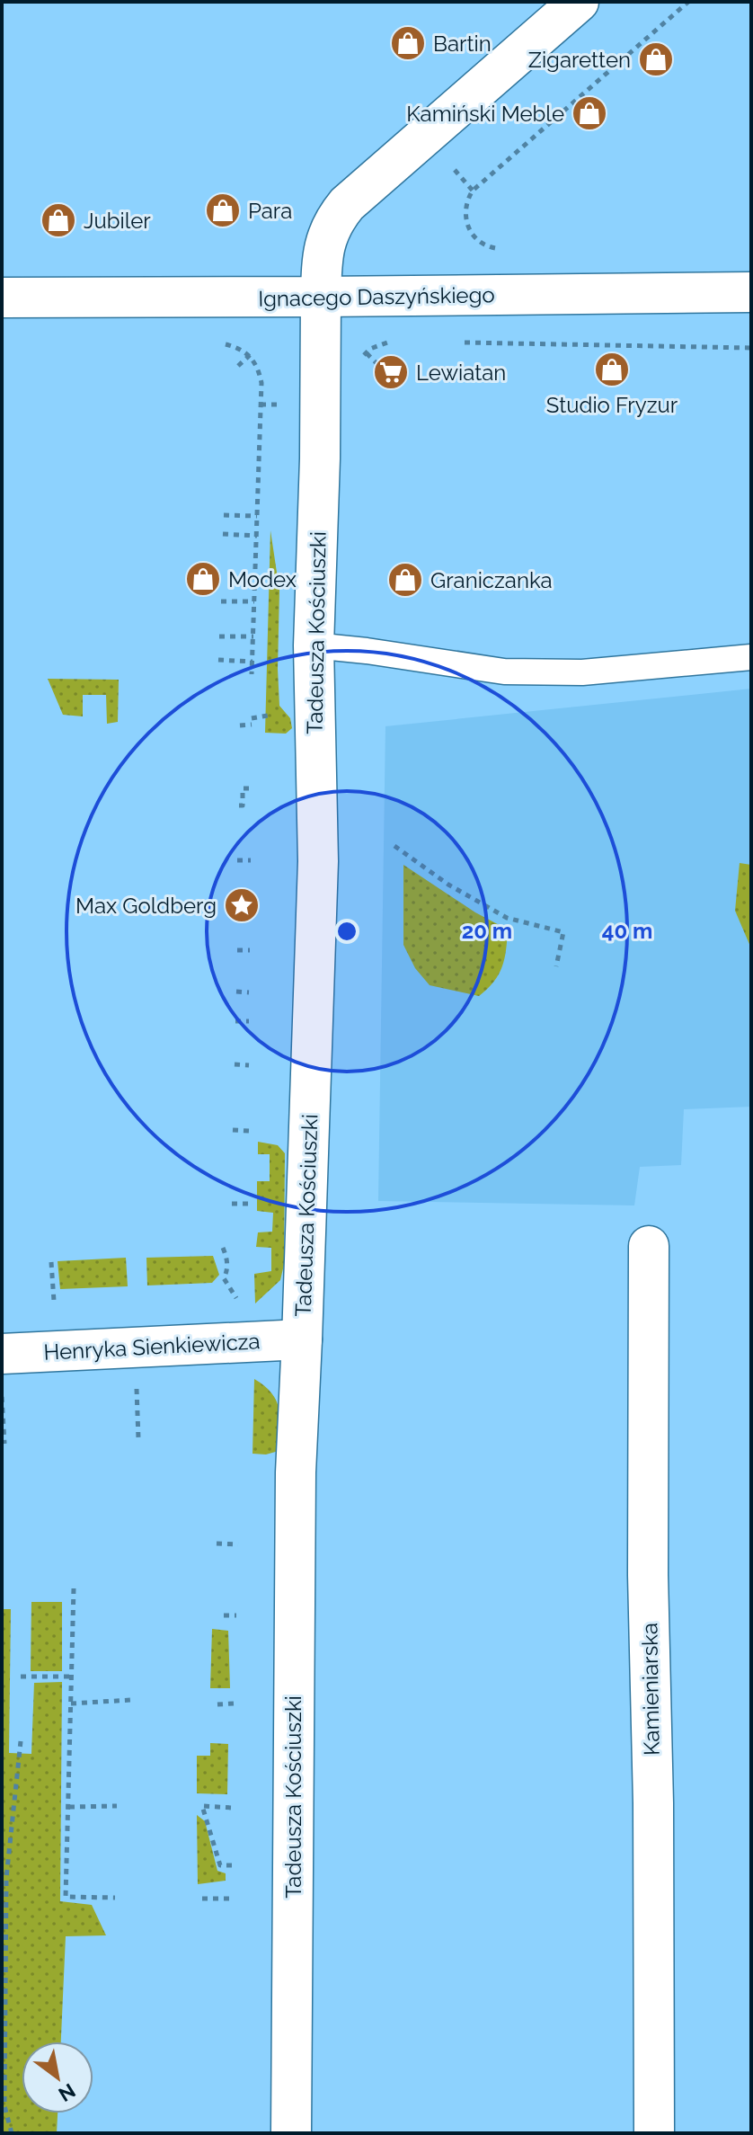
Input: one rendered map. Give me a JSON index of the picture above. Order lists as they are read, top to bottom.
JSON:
{
  "streets": {
    "street": [
      "Ignacego Daszyńskiego",
      "Tadeusza Kościuszki",
      "Henryka Sienkiewicza",
      "Kamieniarska"
    ]
  },
  "crossings": [
    ["Ignacego Daszyńskiego", "Tadeusza Kościuszki"],
    ["Tadeusza Kościuszki", "Henryka Sienkiewicza"]
  ],
  "places": {
    "shop": [
      "Bartin",
      "Zigaretten",
      "Kamiński Meble",
      "Para",
      "Jubiler",
      "Studio Fryzur",
      "Modex",
      "Graniczanka"
    ],
    "supermarket": ["Lewiatan"],
    "place": ["Max Goldberg"]
  },
  "north": "bottom right",
  "rings": ["20 m", "40 m"]
}
